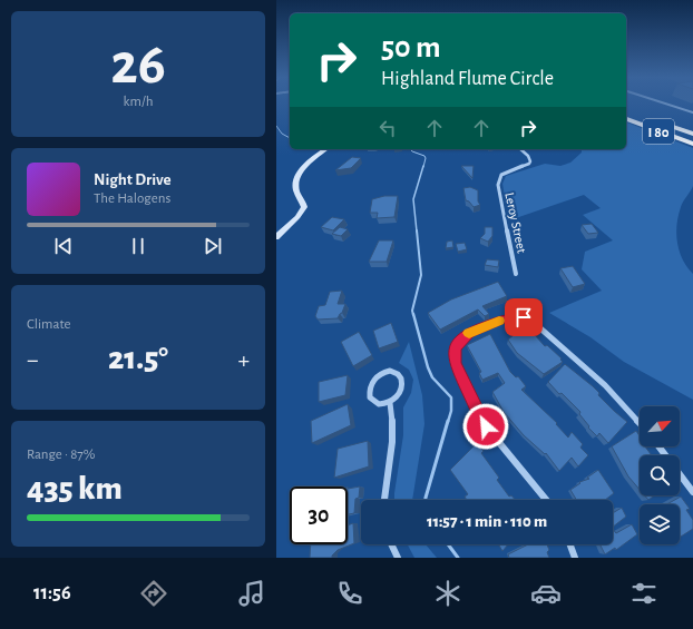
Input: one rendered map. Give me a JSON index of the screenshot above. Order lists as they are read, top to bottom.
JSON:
{
  "streets": {
    "highway": ["I 80"],
    "street": ["Leroy Street"]
  },
  "north": "top right",
  "page": {
    "tile": [
      ["26", "km/h"],
      "Climate",
      ["Range · 87%", "435 km"]
    ],
    "turn": ["50 m", "Highland Flume Circle"],
    "song": ["Night Drive", "The Halogens"],
    "heat": ["−", "21.5°", "+"],
    "limit": "30",
    "trip": "11:57 · 1 min · 110 m",
    "tabs": "11:56"
  }
}
